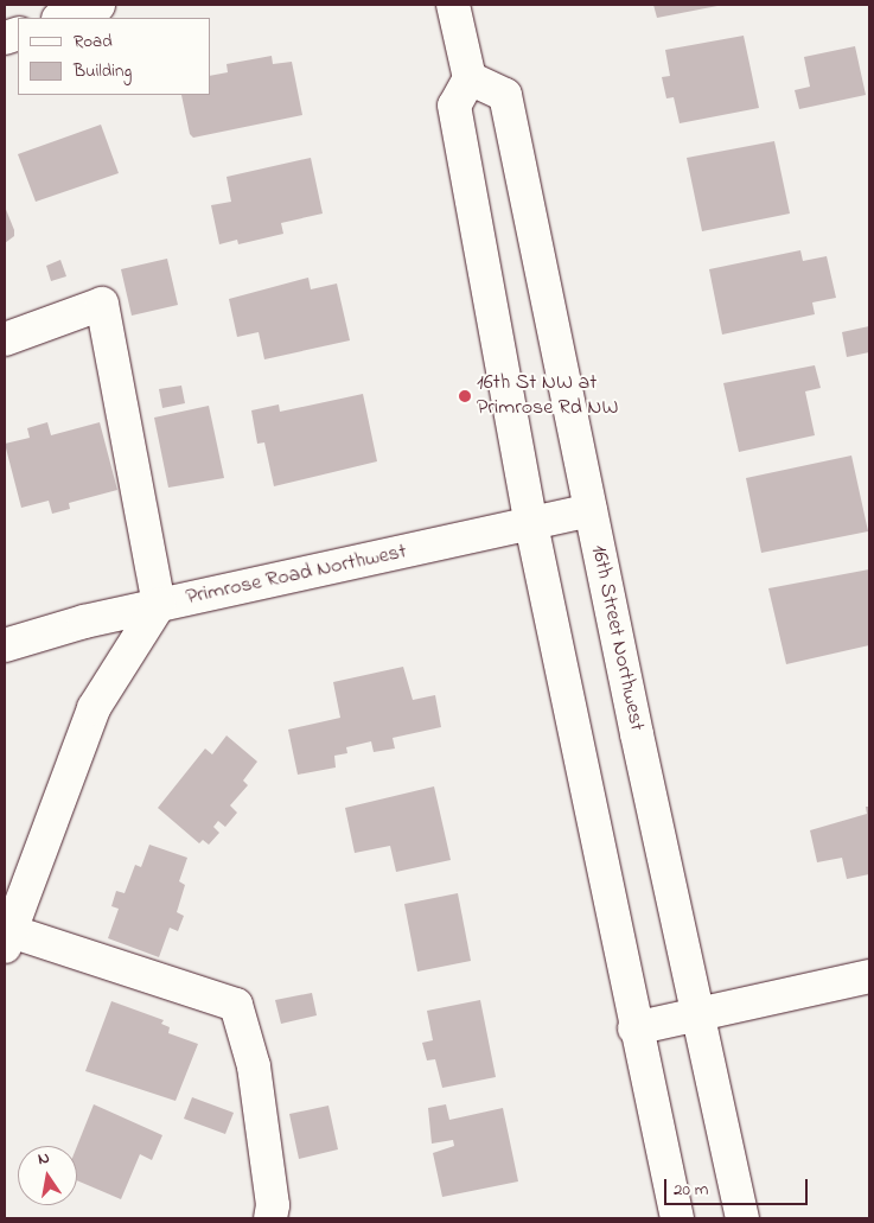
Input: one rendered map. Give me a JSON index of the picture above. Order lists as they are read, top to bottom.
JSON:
{
  "streets": {
    "main road": ["Primrose Road Northwest", "16th Street Northwest"]
  },
  "crossings": [
    ["Primrose Road Northwest", "16th Street Northwest"]
  ],
  "places": ["16th St NW at Primrose Rd NW"],
  "legend": ["Road", "Building"],
  "scale_bar": "20 m",
  "north": "top"
}
